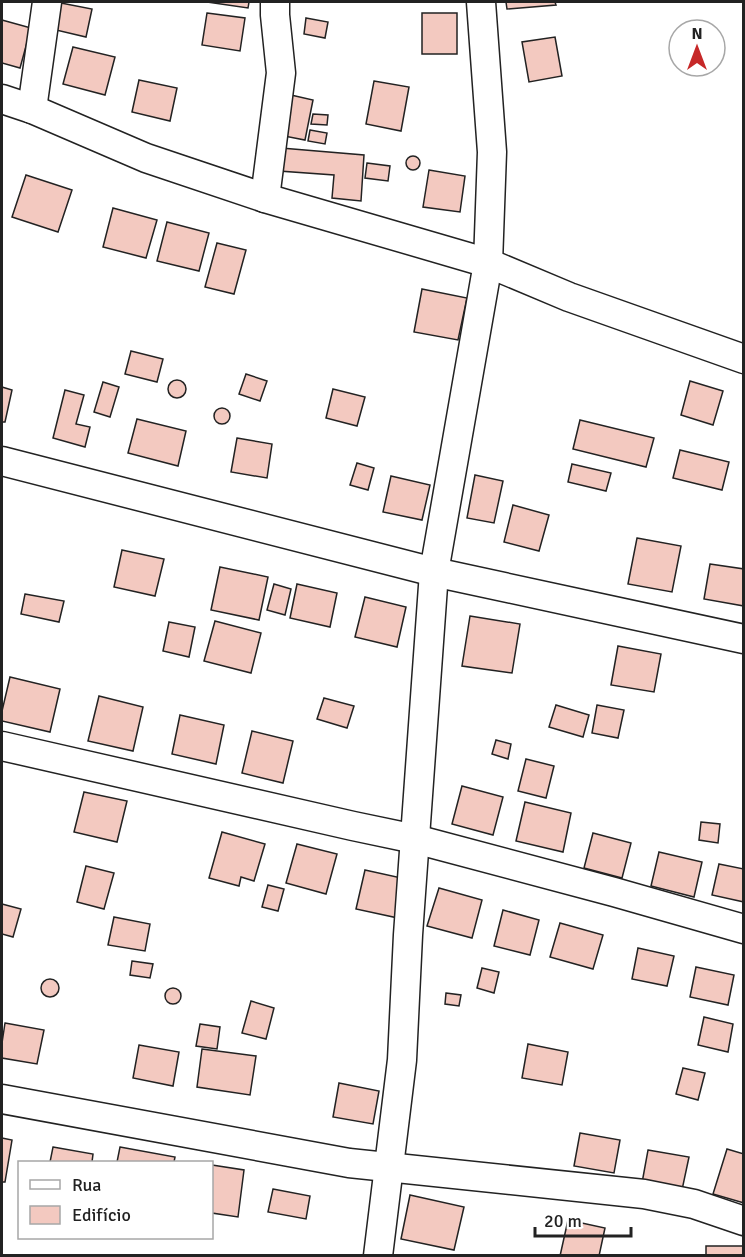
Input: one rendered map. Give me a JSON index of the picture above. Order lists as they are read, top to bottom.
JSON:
{
  "legend": ["Rua", "Edifício"],
  "scale_bar": "20 m",
  "north": "top"
}
